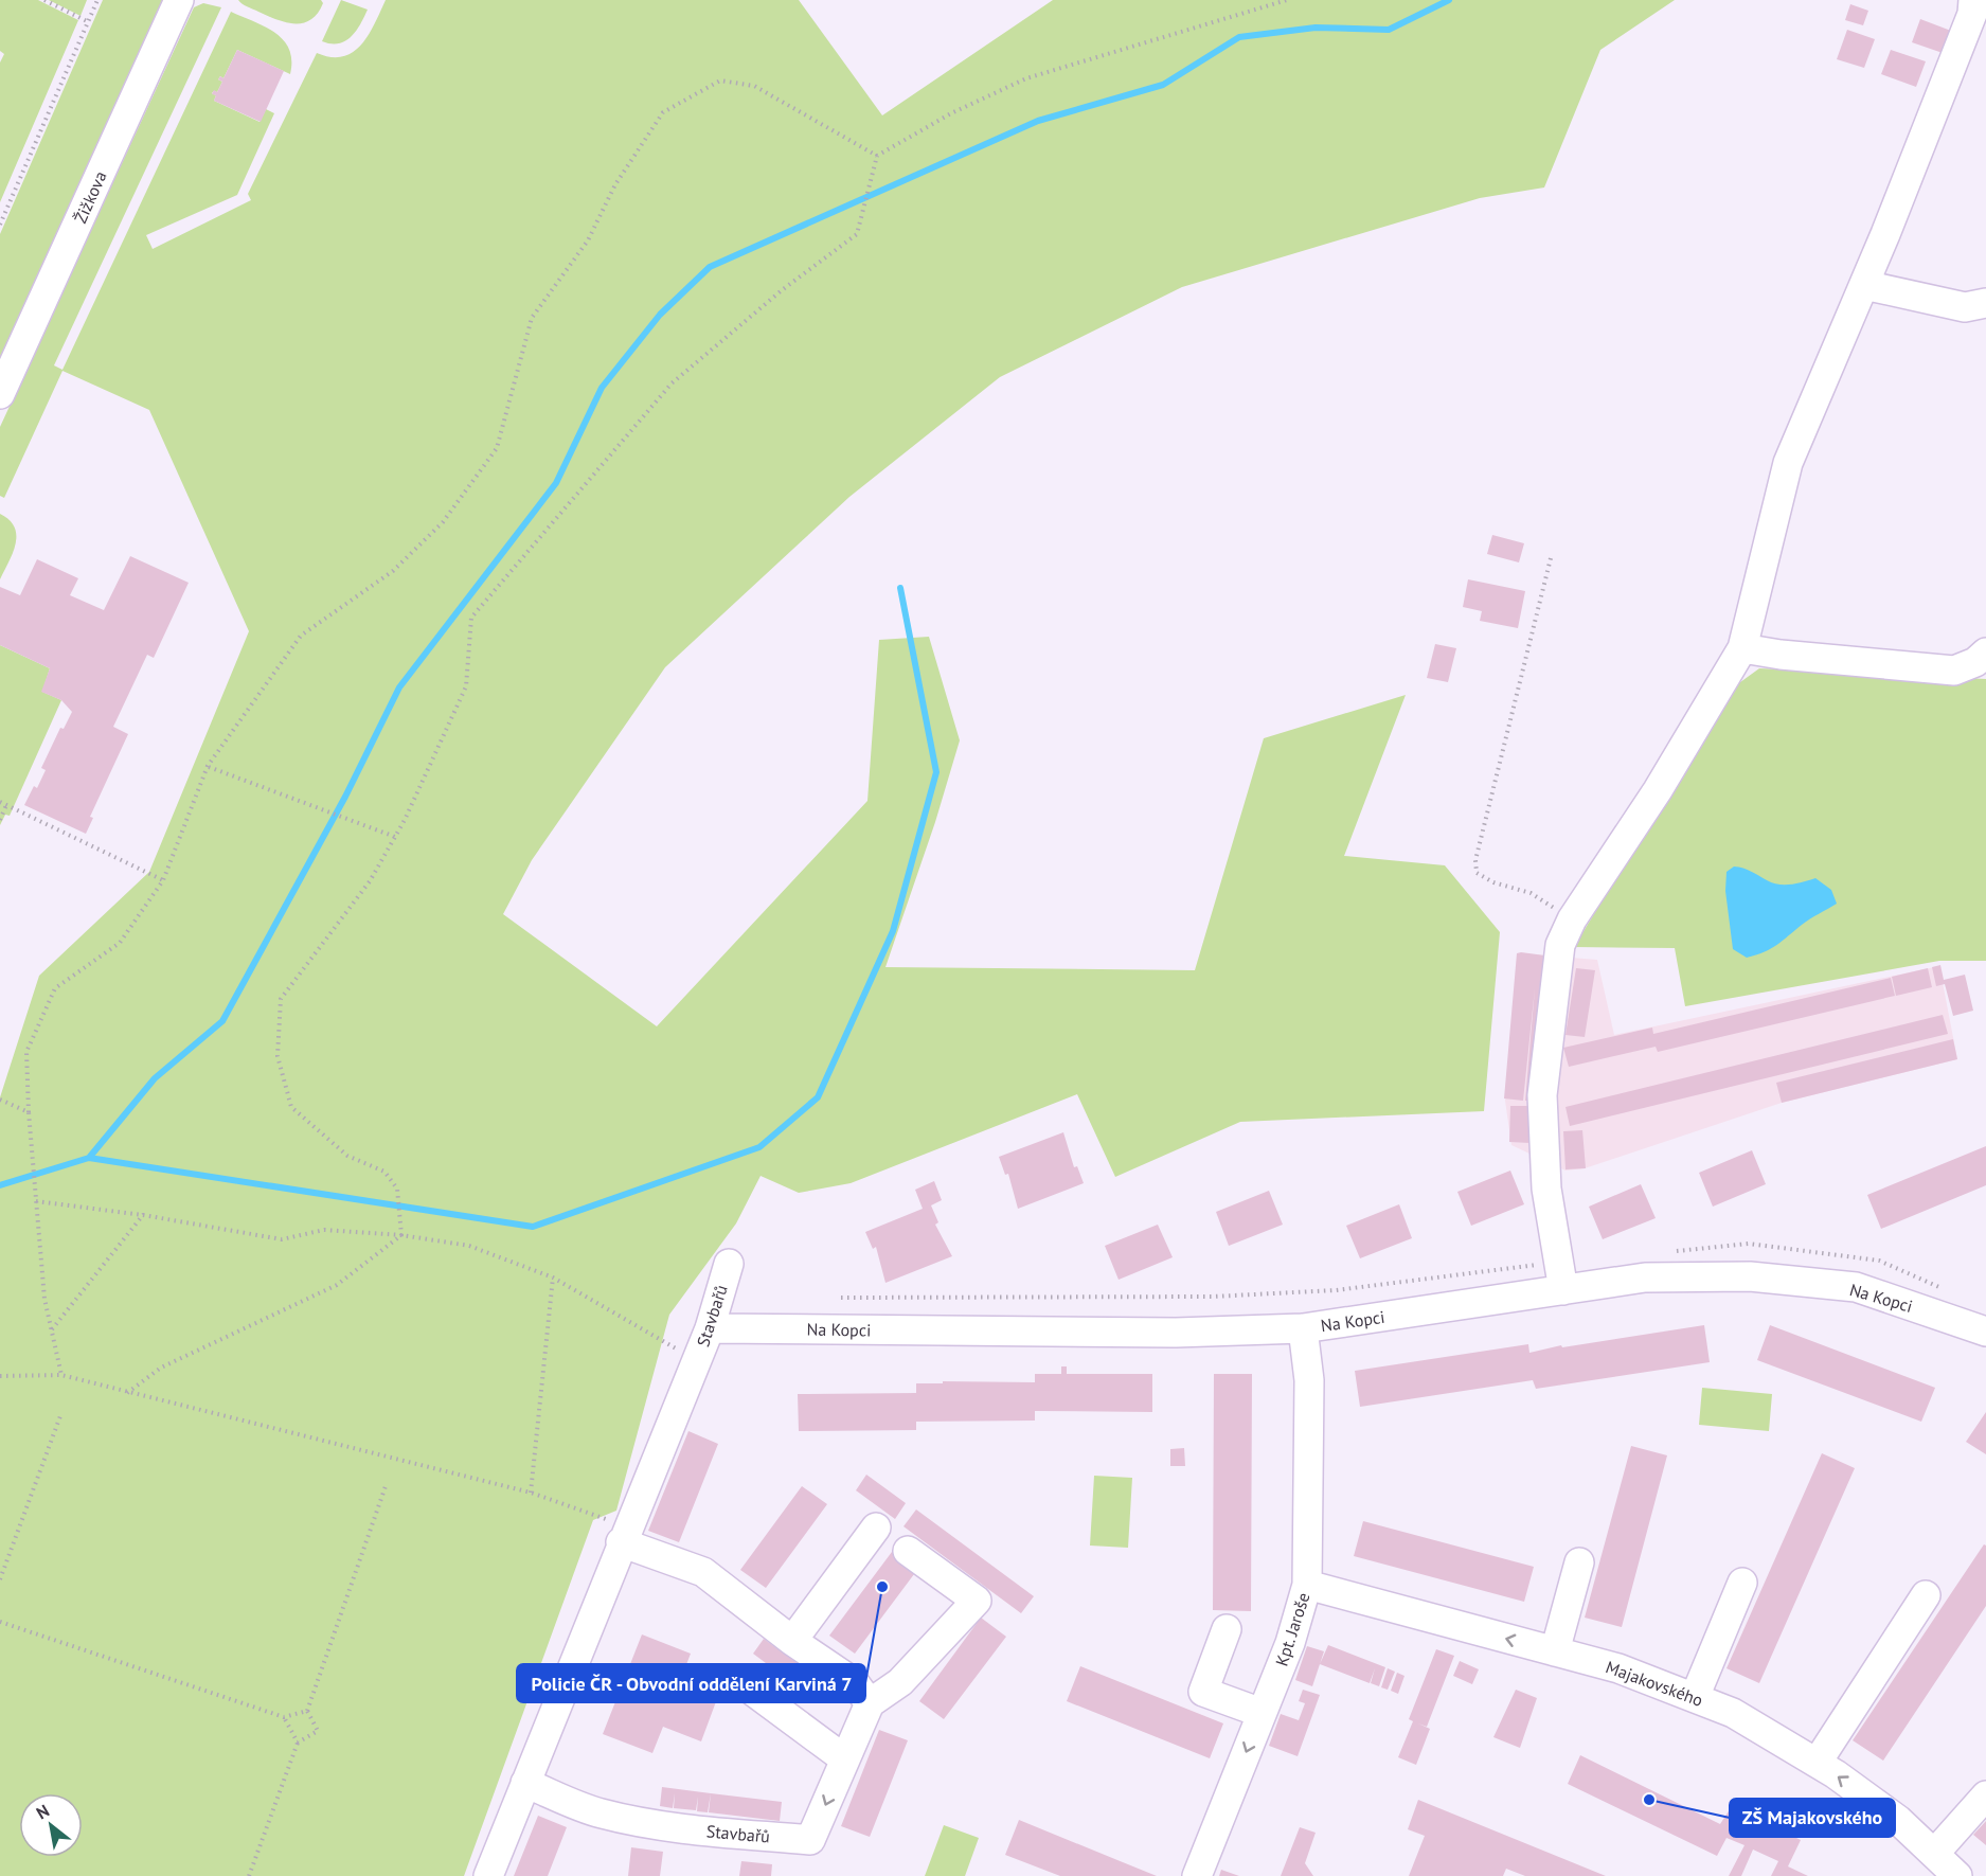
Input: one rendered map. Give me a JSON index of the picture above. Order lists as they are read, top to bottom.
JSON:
{
  "streets": {
    "street": [
      "Žižkova",
      "Na Kopci",
      "Stavbařů",
      "Kpt. Jaroše",
      "Majakovského"
    ]
  },
  "crossings": [
    ["Na Kopci", "Stavbařů"],
    ["Na Kopci", "Kpt. Jaroše"],
    ["Kpt. Jaroše", "Majakovského"]
  ],
  "one_way": ["Majakovského"],
  "places": ["Policie ČR - Obvodní oddělení Karviná 7", "ZŠ Majakovského"],
  "north": "top left"
}
